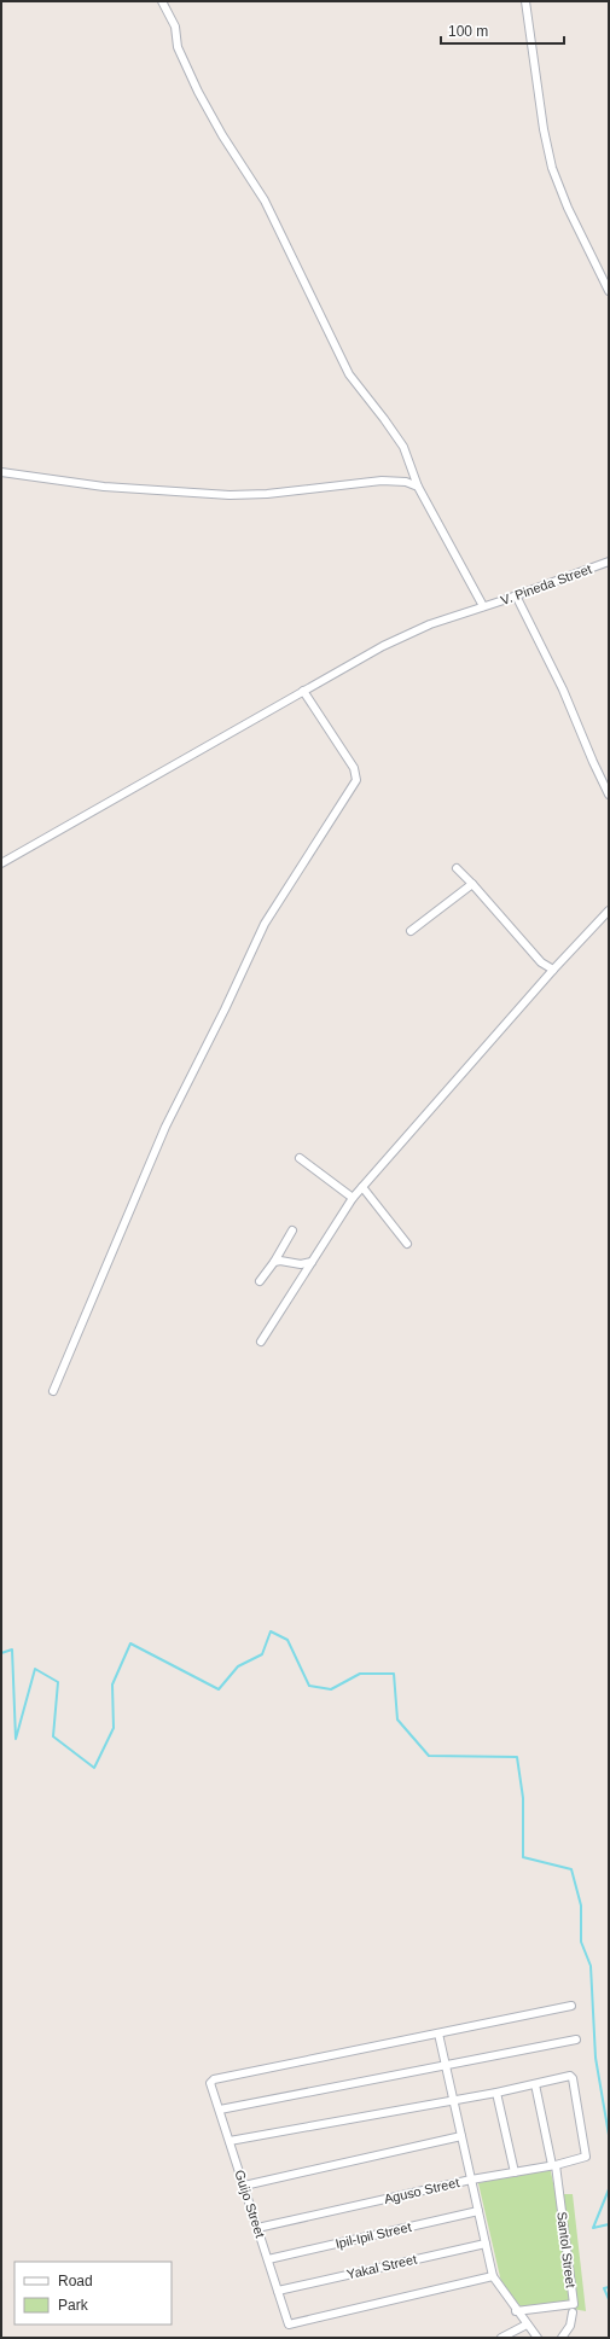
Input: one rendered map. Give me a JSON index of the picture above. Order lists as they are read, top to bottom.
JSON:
{
  "streets": {
    "street": [
      "V. Pineda Street",
      "Aguso Street",
      "Guijo Street",
      "Ipil-Ipil Street",
      "Santol Street",
      "Yakal Street"
    ]
  },
  "crossings": [
    ["Aguso Street", "Guijo Street"],
    ["Aguso Street", "Santol Street"],
    ["Guijo Street", "Ipil-Ipil Street"],
    ["Guijo Street", "Yakal Street"]
  ],
  "legend": ["Road", "Park"],
  "scale_bar": "100 m"
}
